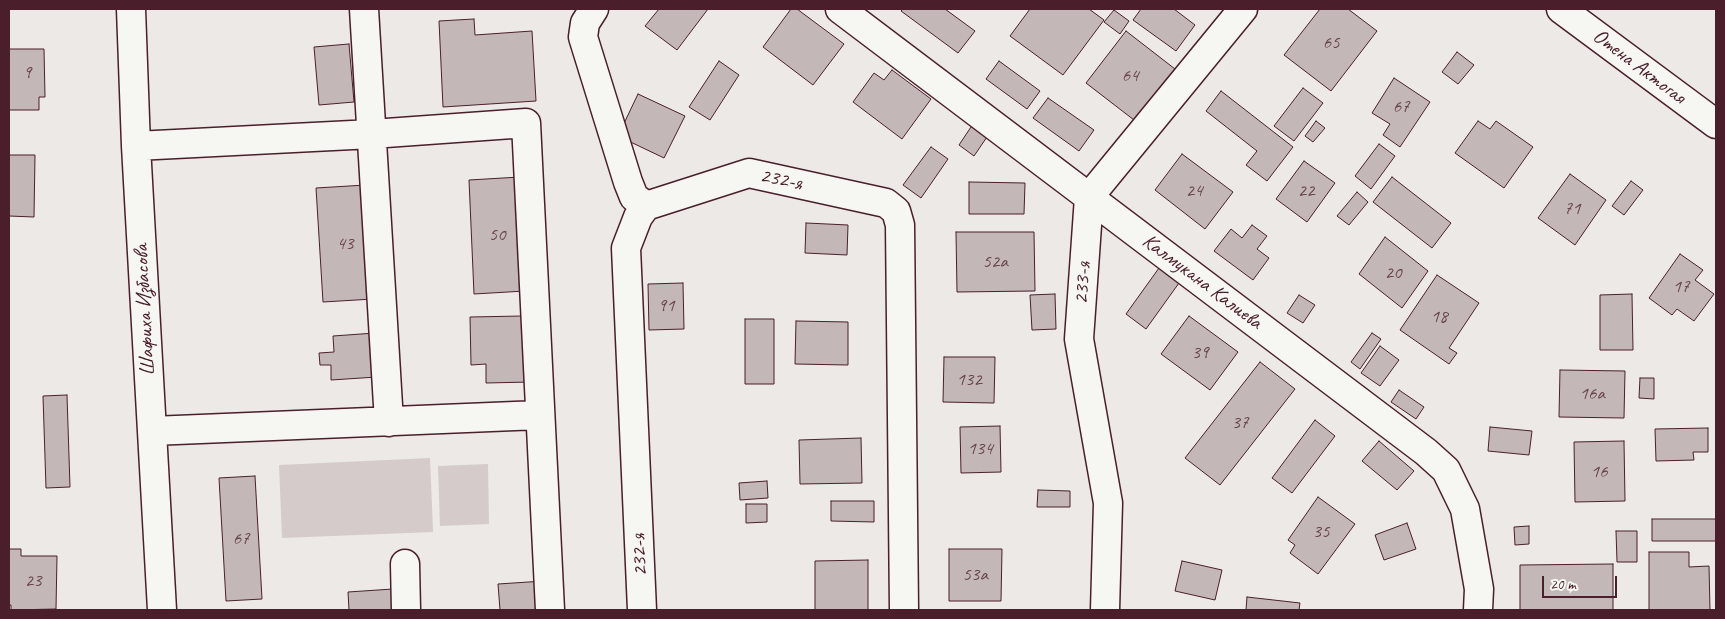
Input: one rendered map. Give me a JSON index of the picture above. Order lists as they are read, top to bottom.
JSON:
{
  "streets": {
    "street": [
      "Отена Актогая",
      "232-я",
      "Калмукана Калиева",
      "233-я",
      "Шафиха Избасова"
    ]
  },
  "crossings": [
    ["Калмукана Калиева", "233-я"]
  ],
  "house_numbers": [
    "65",
    "9",
    "64",
    "67",
    "24",
    "22",
    "71",
    "50",
    "43",
    "52а",
    "20",
    "17",
    "91",
    "18",
    "39",
    "132",
    "16а",
    "37",
    "134",
    "16",
    "35",
    "67",
    "53а",
    "23"
  ],
  "scale_bar": "20 m"
}
